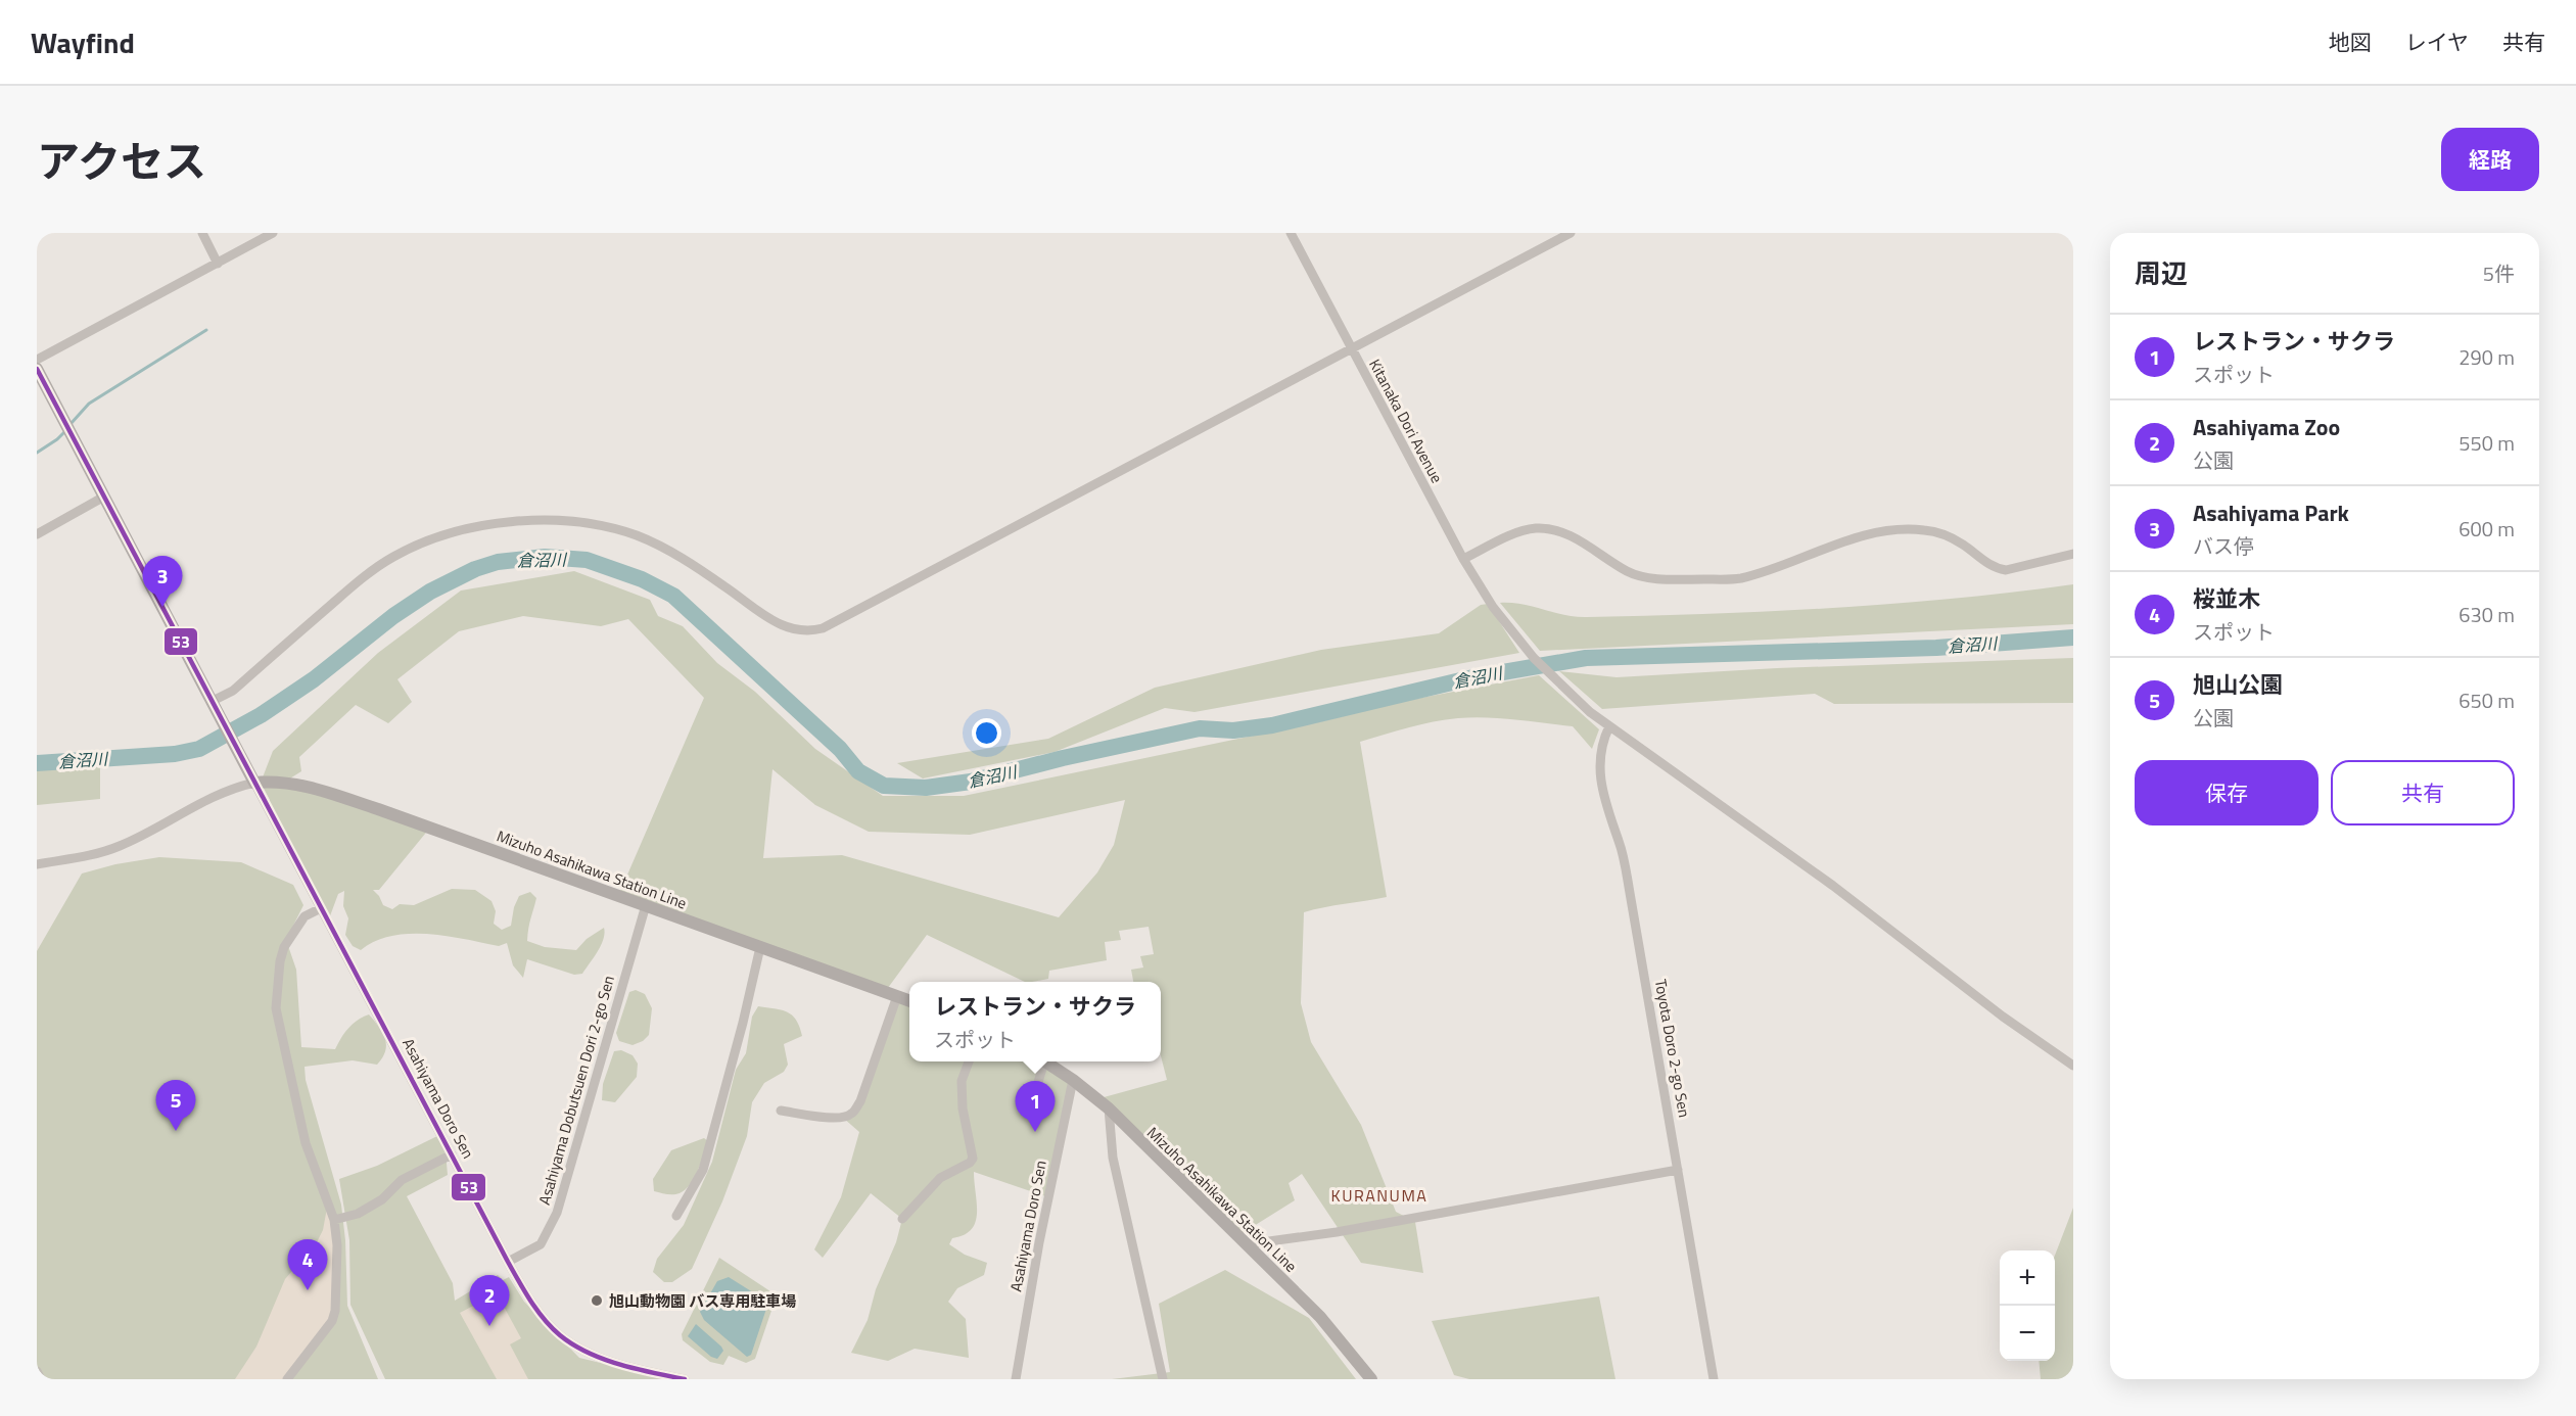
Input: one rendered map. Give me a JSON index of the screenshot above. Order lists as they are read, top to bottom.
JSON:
{
  "streets": {
    "main road": ["Mizuho Asahikawa Station Line"],
    "street": [
      "Kitanaka Dori Avenue",
      "Toyota Doro 2-go Sen",
      "Asahiyama Dobutsuen Dori 2-go Sen",
      "Asahiyama Doro Sen"
    ]
  },
  "crossings": [
    ["Kitanaka Dori Avenue", "Toyota Doro 2-go Sen"],
    ["Mizuho Asahikawa Station Line", "Asahiyama Dobutsuen Dori 2-go Sen"],
    ["Mizuho Asahikawa Station Line", "Asahiyama Doro Sen"],
    ["Asahiyama Dobutsuen Dori 2-go Sen", "Asahiyama Doro Sen"]
  ],
  "districts": ["KURANUMA"],
  "water": ["倉沼川"],
  "places": ["旭山動物園 バス専用駐車場"],
  "lines": ["transit line 53"],
  "page": {
    "header": "Wayfind",
    "nav": ["地図", "レイヤ", "共有"],
    "title": "アクセス",
    "buttons": [
      "経路",
      ["保存", "共有"]
    ],
    "heading": ["周辺", "5件"],
    "list": [
      {
        "mark": "1",
        "name": "レストラン・サクラ",
        "note": "スポット",
        "value": "290 m"
      },
      {
        "mark": "2",
        "name": "Asahiyama Zoo",
        "note": "公園",
        "value": "550 m"
      },
      {
        "mark": "3",
        "name": "Asahiyama Park",
        "note": "バス停",
        "value": "600 m"
      },
      {
        "mark": "4",
        "name": "桜並木",
        "note": "スポット",
        "value": "630 m"
      },
      {
        "mark": "5",
        "name": "旭山公園",
        "note": "公園",
        "value": "650 m"
      }
    ],
    "pins": [
      "3",
      "5",
      "1",
      "4",
      "2"
    ],
    "popup": ["レストラン・サクラ", "スポット"],
    "map_buttons": ["+", "−"]
  }
}
